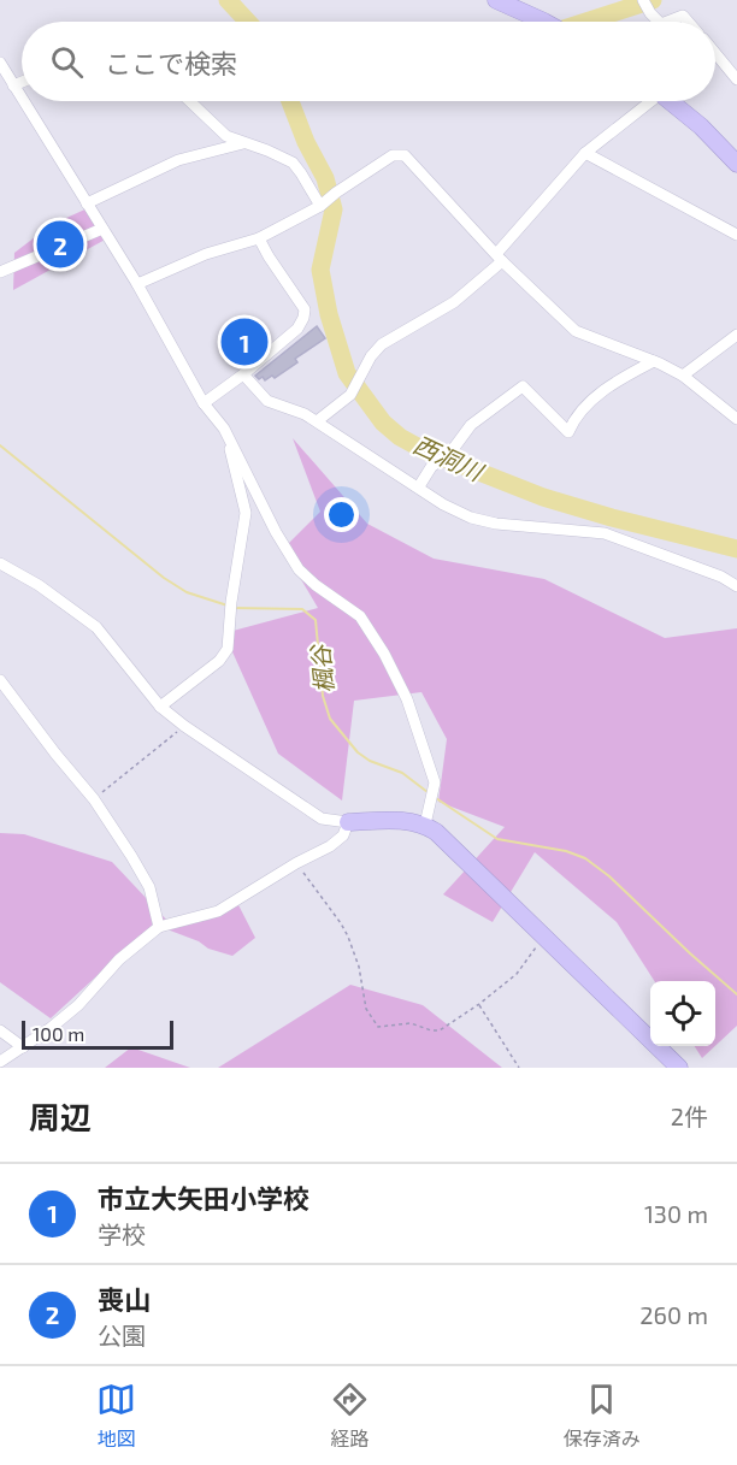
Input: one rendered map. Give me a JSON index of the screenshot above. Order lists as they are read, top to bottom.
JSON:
{
  "water": ["西洞川", "楓谷"],
  "scale_bar": "100 m",
  "page": {
    "search": "ここで検索",
    "pins": ["2", "1"],
    "scale": "100 m",
    "heading": ["周辺", "2件"],
    "list": [
      {
        "mark": "1",
        "name": "市立大矢田小学校",
        "note": "学校",
        "value": "130 m"
      },
      {
        "mark": "2",
        "name": "喪山",
        "note": "公園",
        "value": "260 m"
      }
    ],
    "nav": ["地図", "経路", "保存済み"]
  }
}
